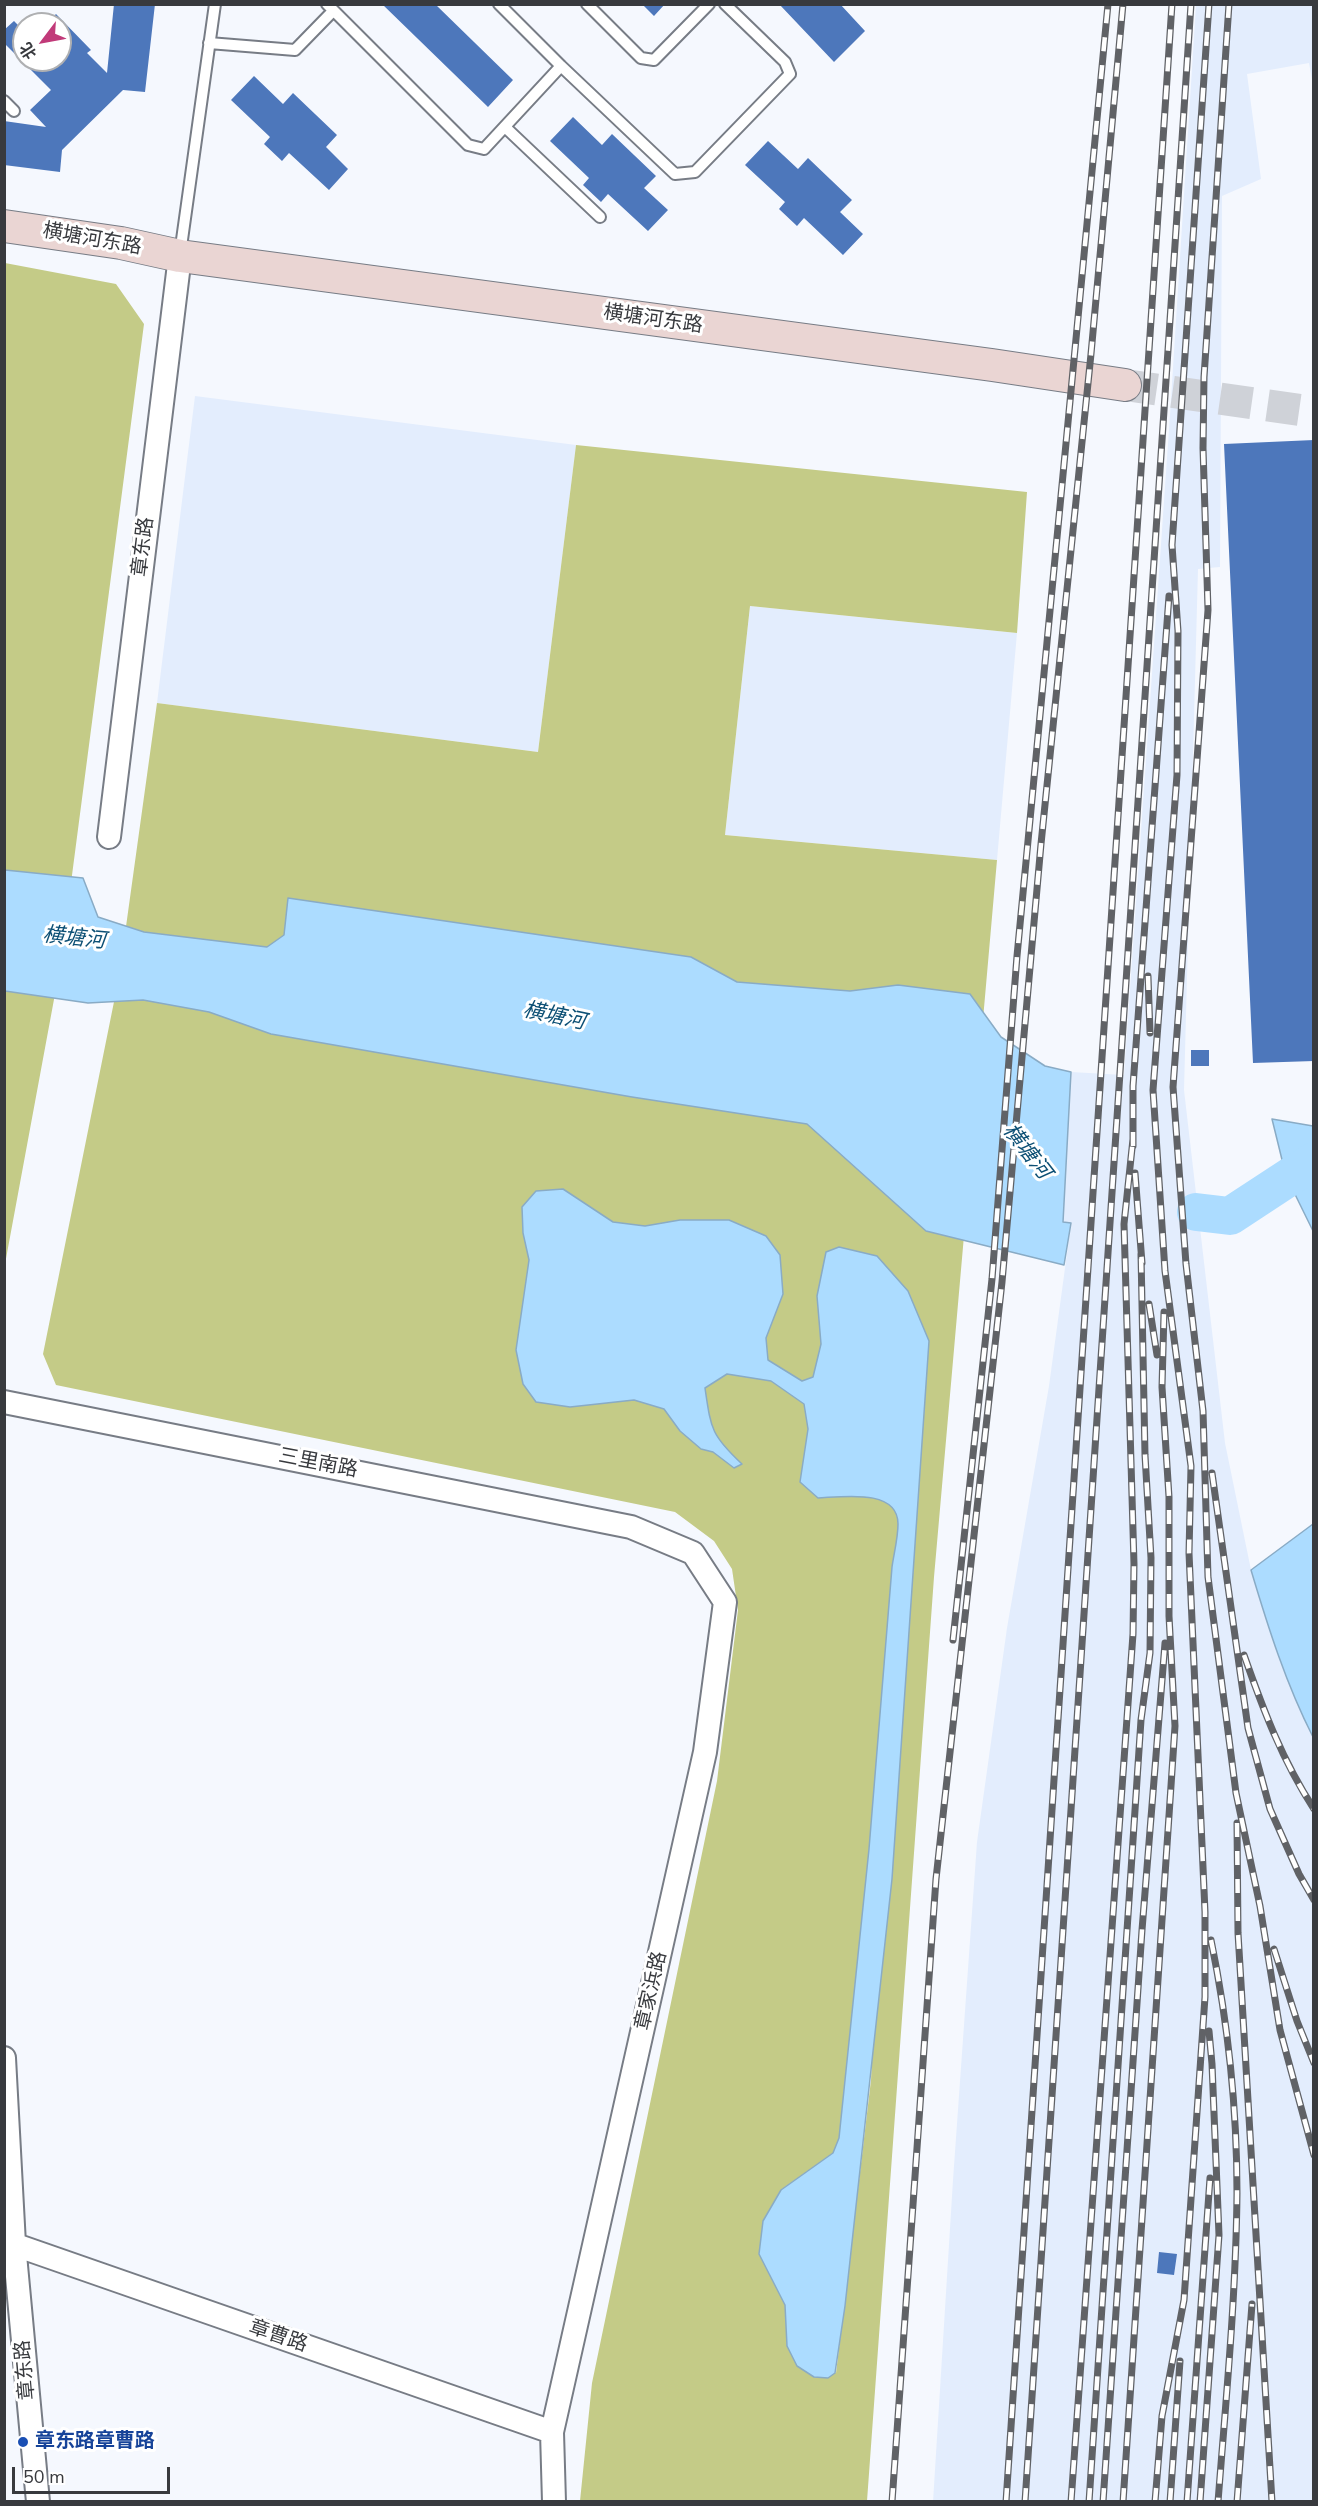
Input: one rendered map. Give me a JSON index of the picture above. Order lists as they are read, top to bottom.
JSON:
{
  "streets": {
    "main road": ["横塘河东路"],
    "street": [
      "章东路",
      "三里南路",
      "章家浜路",
      "章曹路"
    ]
  },
  "crossings": [
    ["横塘河东路", "章东路"],
    ["章东路", "章曹路"],
    ["三里南路", "章家浜路"],
    ["章家浜路", "章曹路"]
  ],
  "water": ["横塘河"],
  "places": ["章东路章曹路"],
  "scale_bar": "50 m",
  "north": "bottom left"
}
